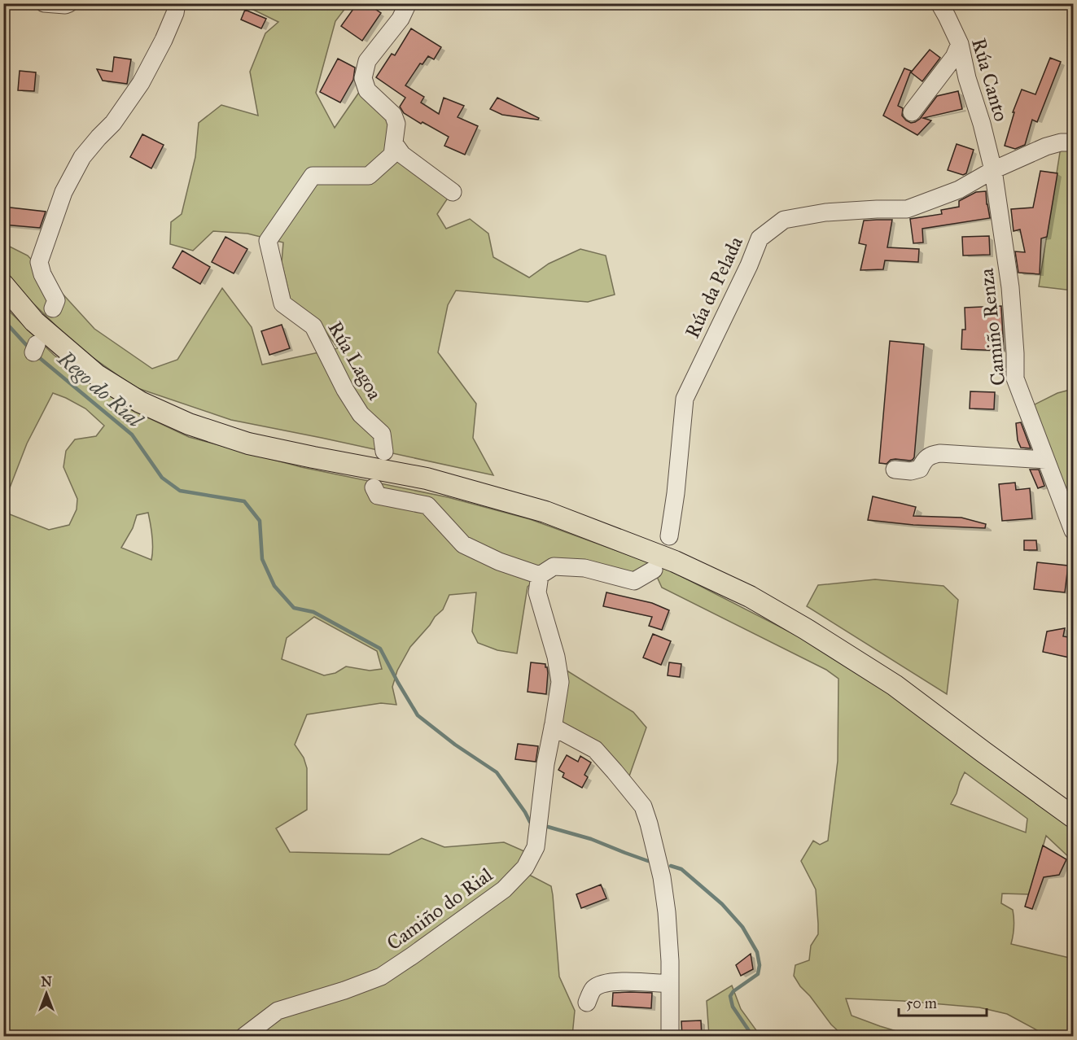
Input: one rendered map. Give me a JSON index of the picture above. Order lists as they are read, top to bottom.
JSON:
{
  "streets": {
    "street": [
      "Rúa Canto",
      "Rúa da Pelada",
      "Camiño Renza",
      "Rúa Lagoa",
      "Camiño do Rial"
    ]
  },
  "crossings": [
    ["Rúa Canto", "Rúa da Pelada"],
    ["Rúa Canto", "Camiño Renza"],
    ["Rúa da Pelada", "Camiño Renza"]
  ],
  "water": ["Rego do Rial"],
  "scale_bar": "50 m",
  "north": "top"
}
